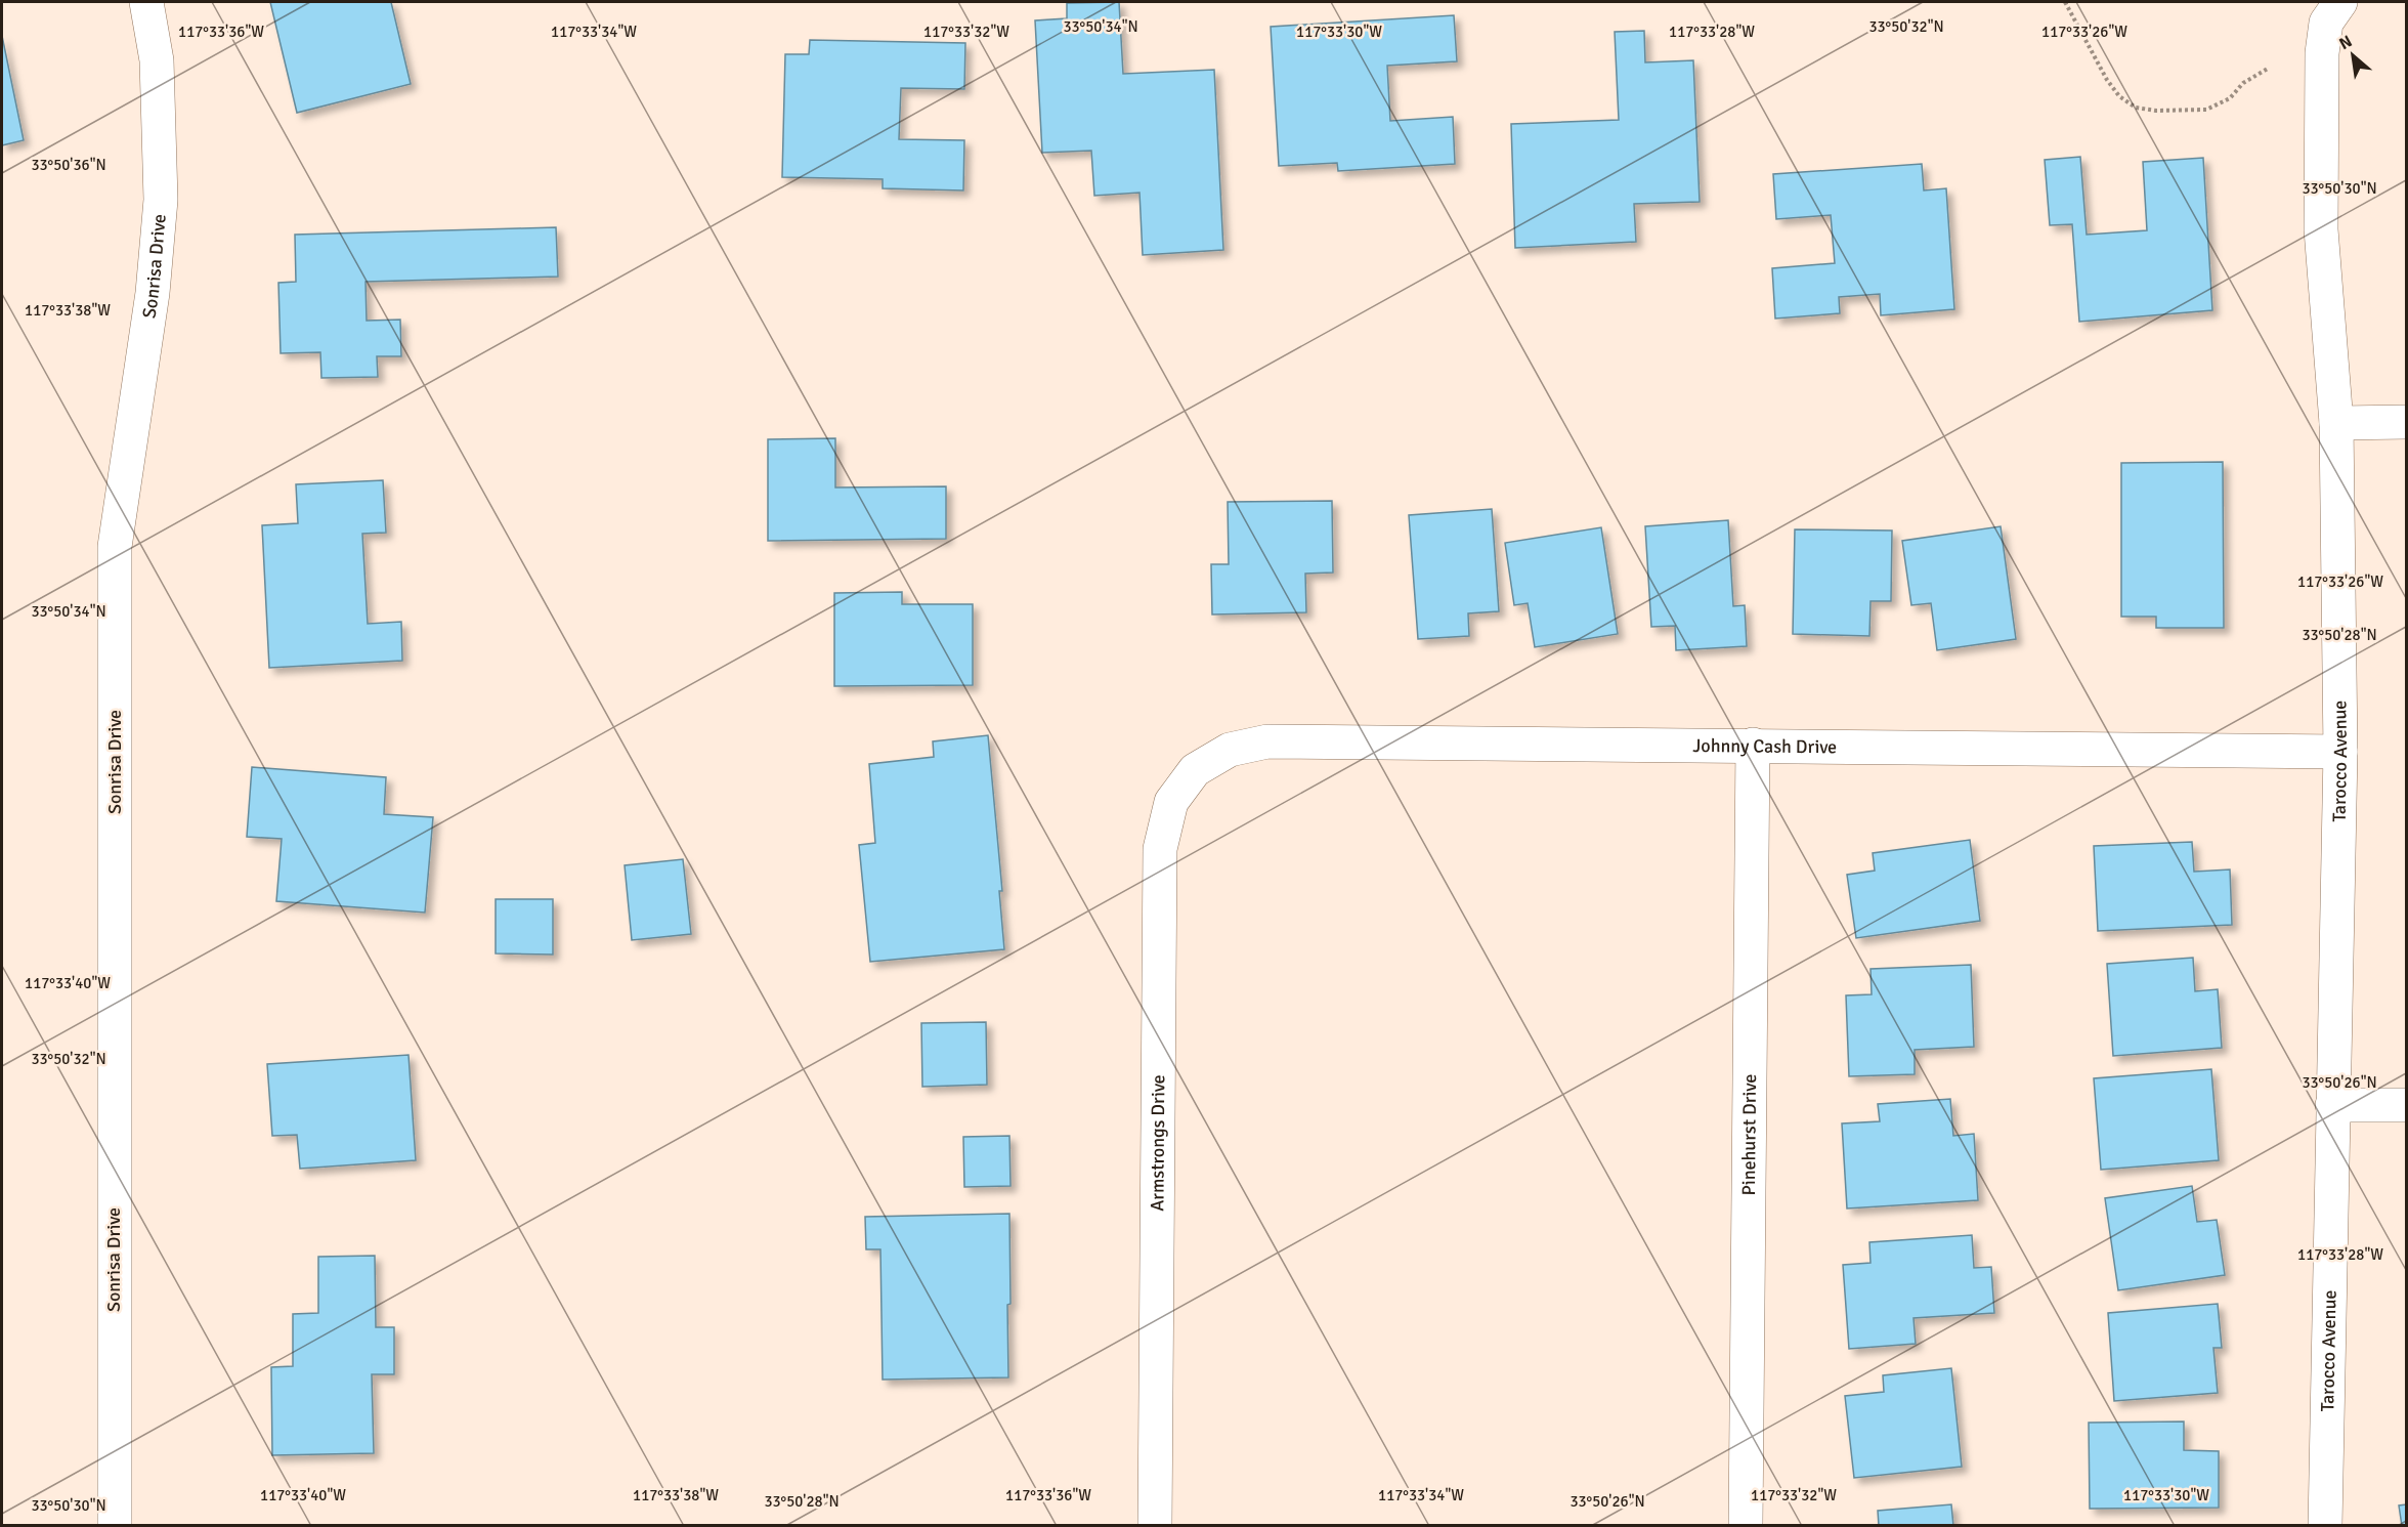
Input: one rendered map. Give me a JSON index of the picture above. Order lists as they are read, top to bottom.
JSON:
{
  "streets": {
    "street": [
      "Sonrisa Drive",
      "Johnny Cash Drive",
      "Tarocco Avenue",
      "Pinehurst Drive",
      "Armstrongs Drive"
    ]
  },
  "crossings": [
    ["Johnny Cash Drive", "Tarocco Avenue"],
    ["Johnny Cash Drive", "Pinehurst Drive"],
    ["Johnny Cash Drive", "Armstrongs Drive"]
  ],
  "north": "top left",
  "coordinates": [
    "33°50'34\"N",
    "33°50'32\"N",
    "117°33'36\"W",
    "117°33'34\"W",
    "117°33'32\"W",
    "117°33'30\"W",
    "117°33'28\"W",
    "117°33'26\"W",
    "33°50'36\"N",
    "33°50'30\"N",
    "117°33'38\"W",
    "33°50'28\"N",
    "117°33'40\"W",
    "33°50'26\"N"
  ]
}
